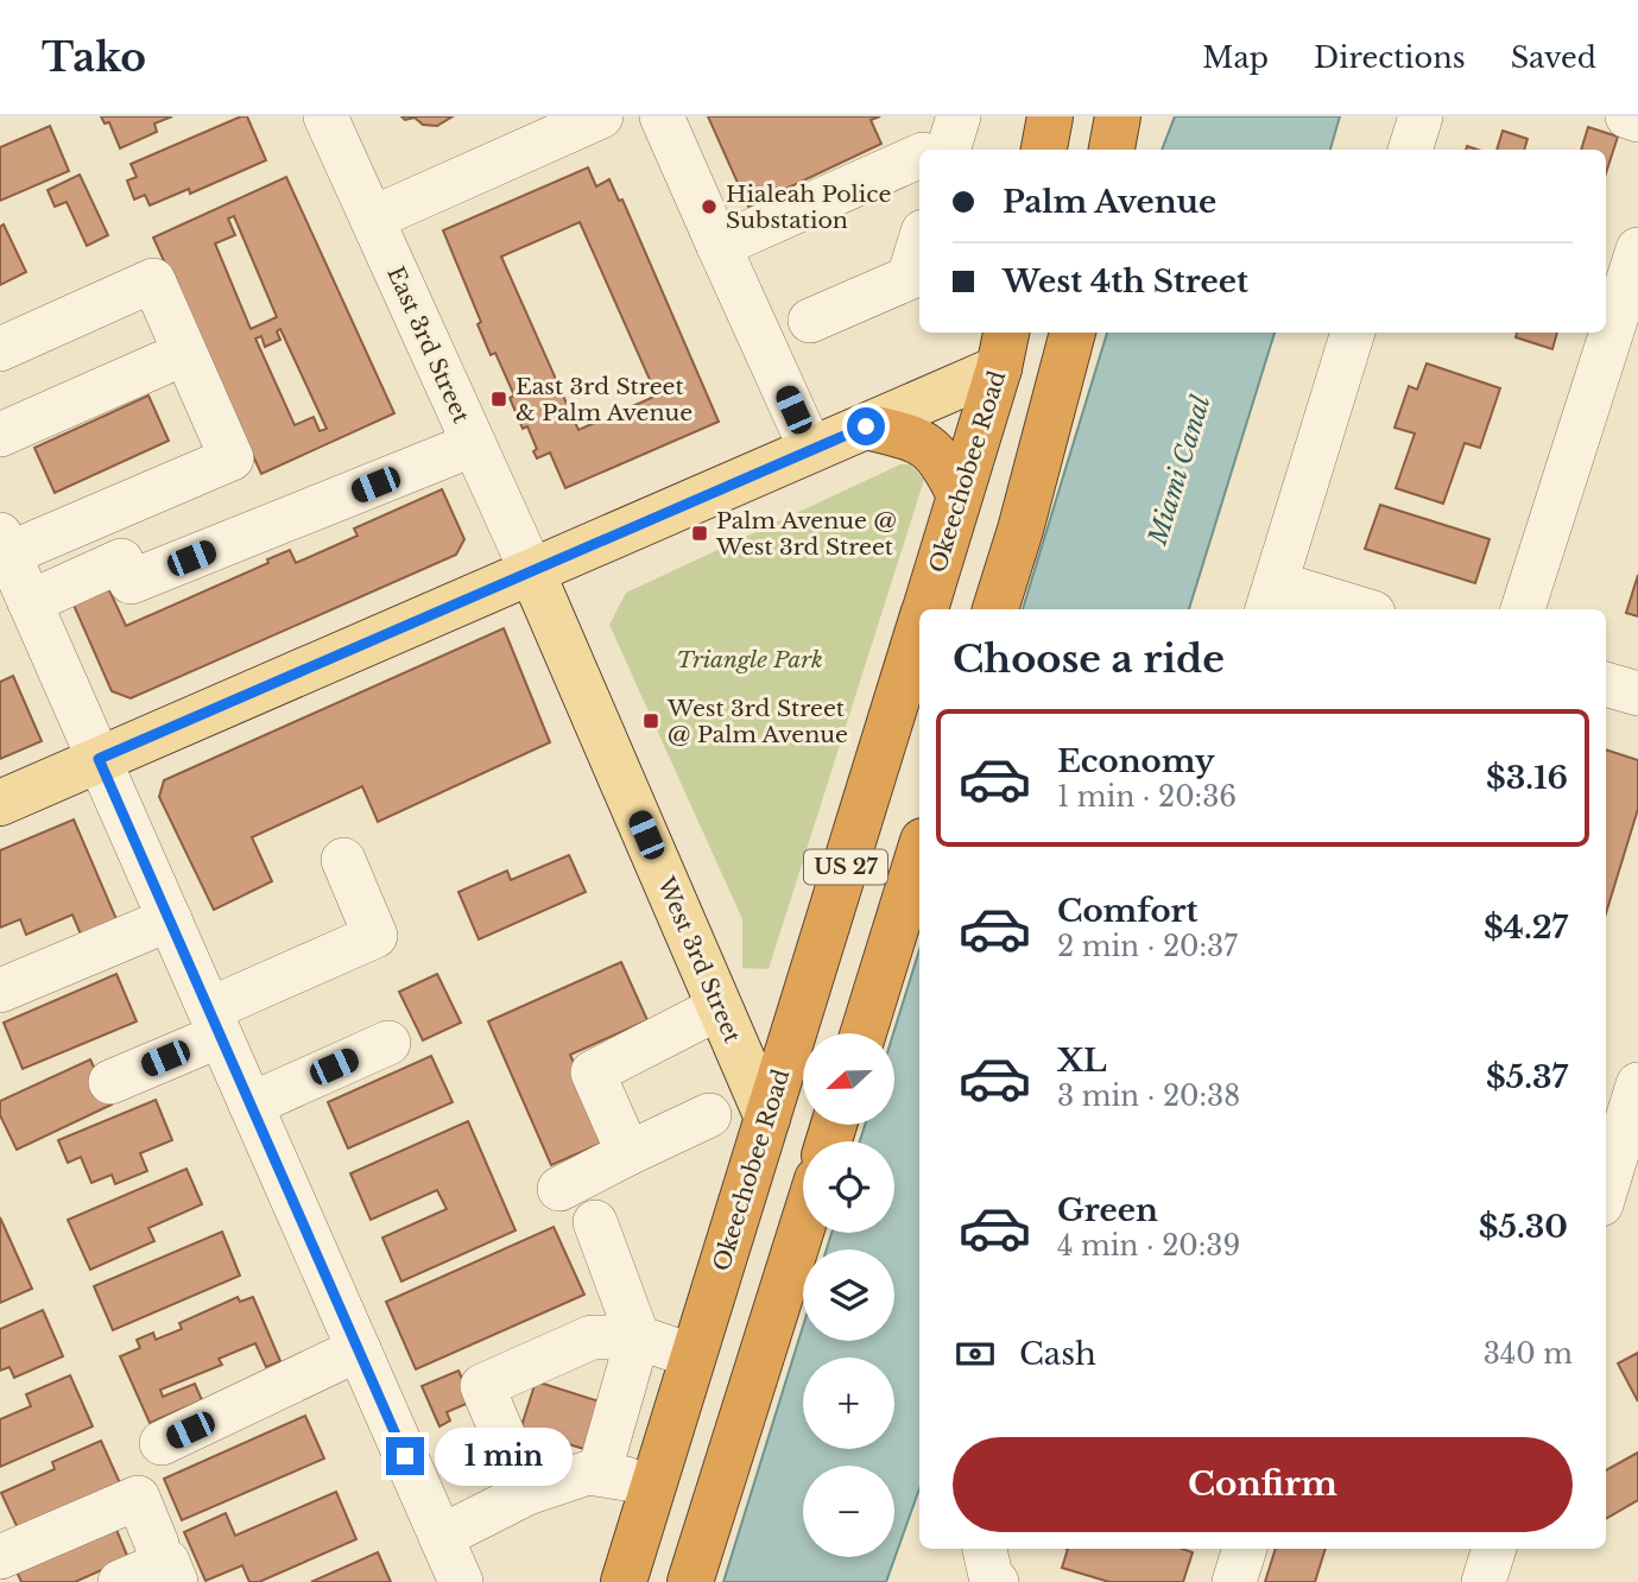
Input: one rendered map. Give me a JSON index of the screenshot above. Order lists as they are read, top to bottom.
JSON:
{
  "streets": {
    "highway": ["Okeechobee Road", "US 27"],
    "main road": ["West 3rd Street"],
    "street": ["East 3rd Street"]
  },
  "crossings": [
    ["East 3rd Street", "West 3rd Street"],
    ["Okeechobee Road", "West 3rd Street"]
  ],
  "water": ["Miami Canal"],
  "parks": ["Triangle Park"],
  "places": {
    "other": ["Hialeah Police Substation"],
    "transit": ["East 3rd Street & Palm Avenue", "Palm Avenue @ West 3rd Street", "West 3rd Street @ Palm Avenue"]
  },
  "north": "left",
  "page": {
    "header": "Tako",
    "nav": ["Map", "Directions", "Saved"],
    "banner": ["Palm Avenue", "West 4th Street"],
    "heading": "Choose a ride",
    "list": [
      {
        "name": "Economy",
        "note": "1 min · 20:36",
        "value": "$3.16"
      },
      {
        "name": "Comfort",
        "note": "2 min · 20:37",
        "value": "$4.27"
      },
      {
        "name": "XL",
        "note": "3 min · 20:38",
        "value": "$5.37"
      },
      {
        "name": "Green",
        "note": "4 min · 20:39",
        "value": "$5.30"
      }
    ],
    "map_buttons": ["+", "−"],
    "pay": ["Cash", "340 m"],
    "buttons": "Confirm",
    "bubble": "1 min"
  }
}
